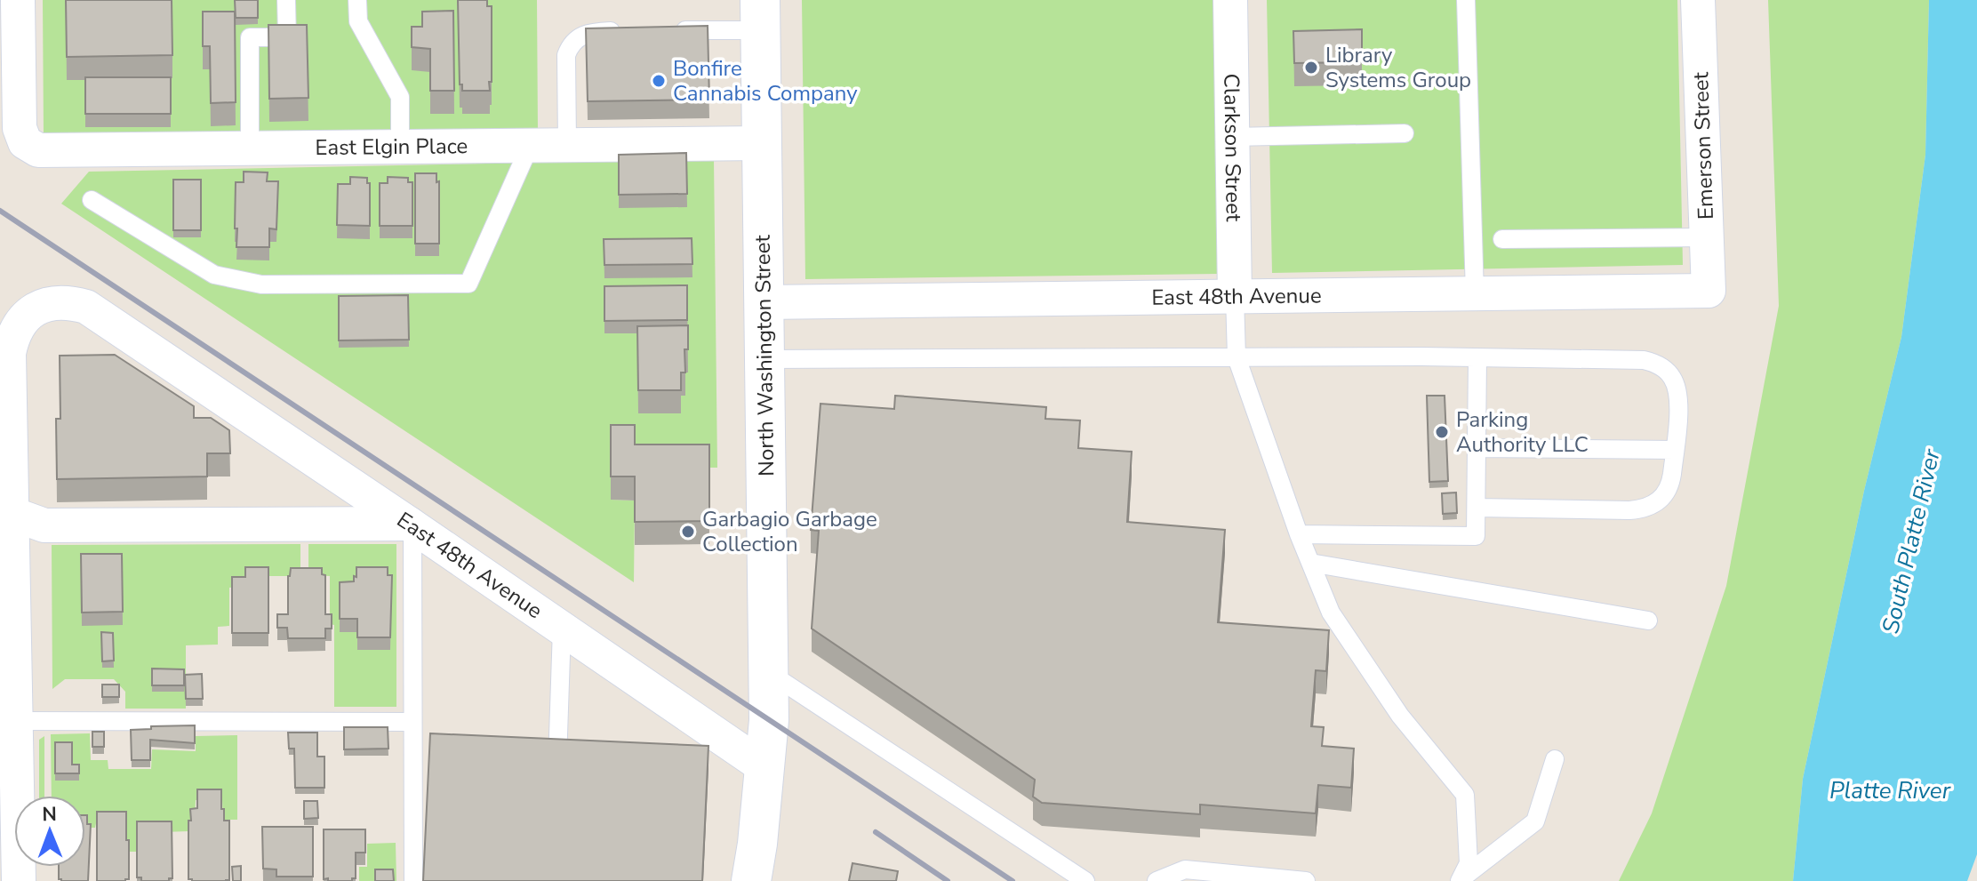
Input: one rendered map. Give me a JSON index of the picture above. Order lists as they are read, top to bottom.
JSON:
{
  "streets": {
    "main road": ["North Washington Street"],
    "street": [
      "Emerson Street",
      "East Elgin Place",
      "Clarkson Street",
      "East 48th Avenue"
    ]
  },
  "crossings": [
    ["Emerson Street", "East 48th Avenue"],
    ["East Elgin Place", "North Washington Street"],
    ["Clarkson Street", "East 48th Avenue"],
    ["East 48th Avenue", "North Washington Street"]
  ],
  "water": ["South Platte River", "Platte River"],
  "places": [
    "Library Systems Group",
    "Bonfire Cannabis Company",
    "Parking Authority LLC",
    "Garbagio Garbage Collection"
  ],
  "north": "top"
}
